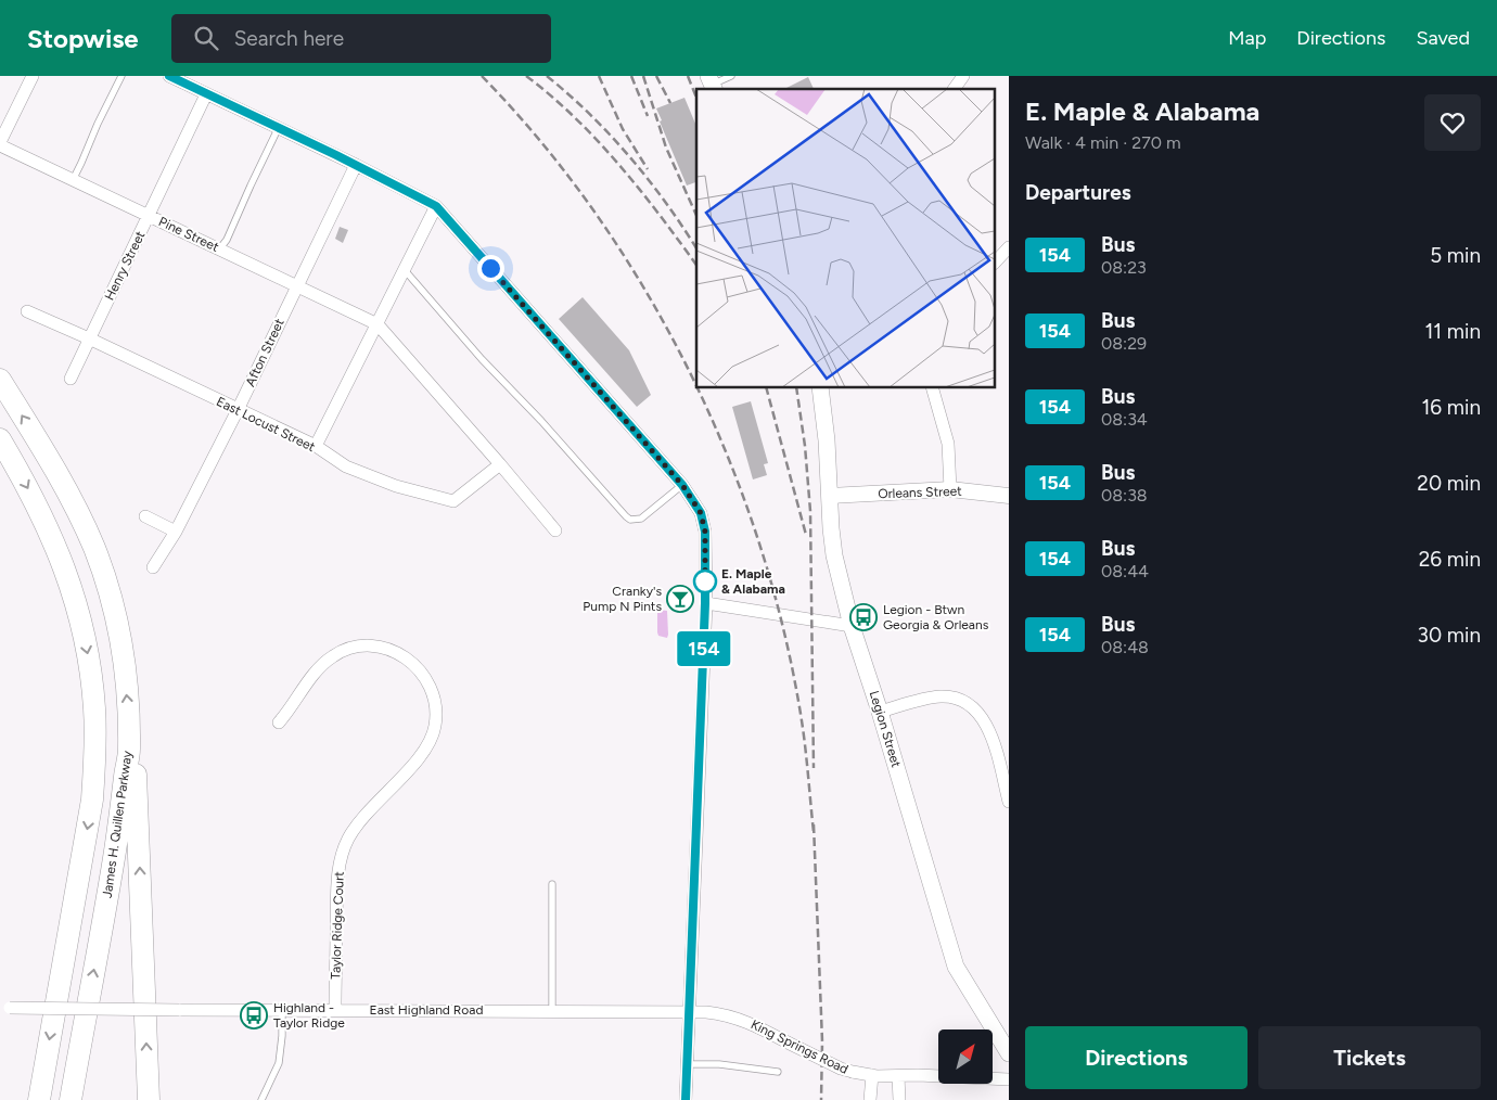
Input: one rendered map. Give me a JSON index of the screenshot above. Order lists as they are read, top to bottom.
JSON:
{
  "streets": {
    "highway": ["James H. Quillen Parkway"],
    "main road": ["Legion Street"],
    "street": [
      "Pine Street",
      "Henry Street",
      "Afton Street",
      "East Locust Street",
      "Orleans Street",
      "Taylor Ridge Court",
      "East Highland Road",
      "King Springs Road"
    ]
  },
  "crossings": [
    ["Pine Street", "Henry Street"],
    ["Pine Street", "Afton Street"],
    ["Henry Street", "East Locust Street"],
    ["Afton Street", "East Locust Street"],
    ["Orleans Street", "Legion Street"],
    ["Taylor Ridge Court", "East Highland Road"],
    ["East Highland Road", "King Springs Road"]
  ],
  "places": {
    "other": ["E. Maple & Alabama"],
    "bar": ["Cranky's Pump N Pints"],
    "bus stop": ["Legion - Btwn Georgia & Orleans", "Highland - Taylor Ridge"]
  },
  "lines": ["bus line 154"],
  "north": "top right",
  "page": {
    "header": "Stopwise",
    "search": "Search here",
    "nav": ["Map", "Directions", "Saved"],
    "on_map": "154",
    "heading": [
      ["E. Maple & Alabama", "Walk · 4 min · 270 m"],
      "Departures"
    ],
    "list": [
      {
        "mark": "154",
        "name": "Bus",
        "note": "08:23",
        "value": "5 min"
      },
      {
        "mark": "154",
        "name": "Bus",
        "note": "08:29",
        "value": "11 min"
      },
      {
        "mark": "154",
        "name": "Bus",
        "note": "08:34",
        "value": "16 min"
      },
      {
        "mark": "154",
        "name": "Bus",
        "note": "08:38",
        "value": "20 min"
      },
      {
        "mark": "154",
        "name": "Bus",
        "note": "08:44",
        "value": "26 min"
      },
      {
        "mark": "154",
        "name": "Bus",
        "note": "08:48",
        "value": "30 min"
      }
    ],
    "buttons": ["Directions", "Tickets"]
  }
}
